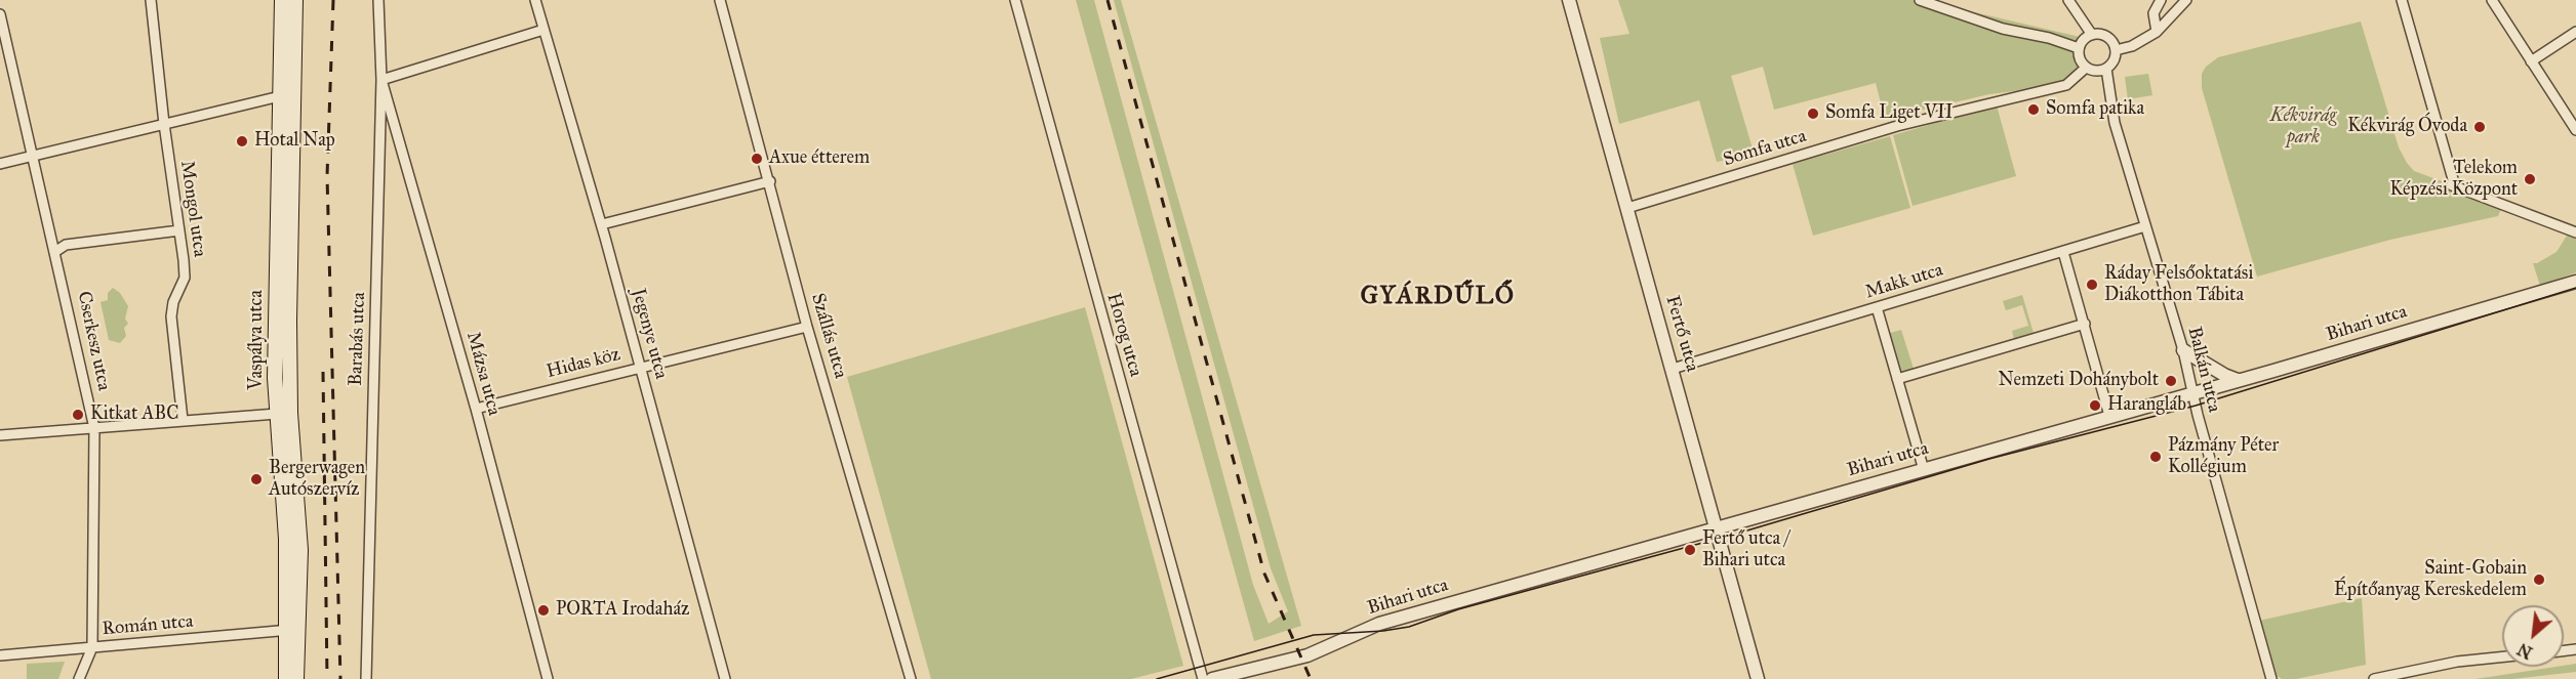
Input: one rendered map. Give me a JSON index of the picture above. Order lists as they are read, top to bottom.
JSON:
{
  "streets": {
    "main road": ["Vaspálya utca"],
    "street": [
      "Somfa utca",
      "Mongol utca",
      "Makk utca",
      "Bihari utca",
      "Jegenye utca",
      "Fertő utca",
      "Horog utca",
      "Szállás utca",
      "Barabás utca",
      "Cserkesz utca",
      "Hidas köz",
      "Balkán utca",
      "Mázsa utca",
      "Román utca"
    ]
  },
  "crossings": [
    ["Somfa utca", "Fertő utca"],
    ["Somfa utca", "Balkán utca"],
    ["Makk utca", "Fertő utca"],
    ["Makk utca", "Balkán utca"],
    ["Bihari utca", "Fertő utca"],
    ["Bihari utca", "Balkán utca"],
    ["Jegenye utca", "Hidas köz"],
    ["Szállás utca", "Hidas köz"],
    ["Barabás utca", "Mázsa utca"],
    ["Vaspálya utca", "Román utca"],
    ["Cserkesz utca", "Román utca"],
    ["Hidas köz", "Mázsa utca"]
  ],
  "districts": ["GYÁRDŰLŐ"],
  "parks": ["Kékvirág park"],
  "places": [
    "Somfa patika",
    "Somfa Liget VII",
    "Kékvirág Óvoda",
    "Hotal Nap",
    "Axue étterem",
    "Telekom Képzési Központ",
    "Ráday Felsőoktatási Diákotthon Tábita",
    "Nemzeti Dohánybolt",
    "Harangláb",
    "Kitkat ABC",
    "Pázmány Péter Kollégium",
    "Bergerwagen Autószervíz",
    "Fertő utca / Bihari utca",
    "Saint-Gobain Építőanyag Kereskedelem",
    "PORTA Irodaház"
  ],
  "north": "bottom left"
}
